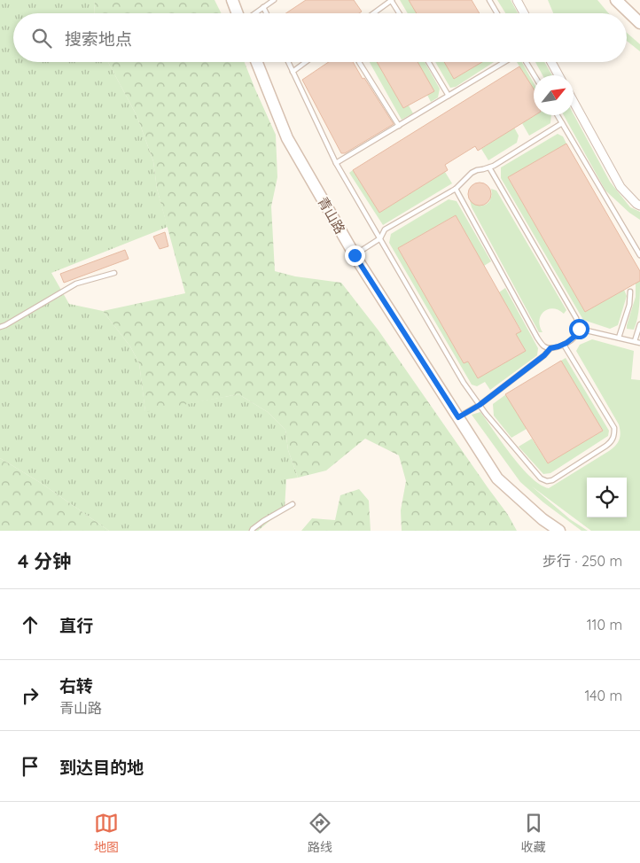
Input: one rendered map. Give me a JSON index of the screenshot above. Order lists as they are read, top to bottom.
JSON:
{
  "streets": {
    "street": ["青山路"]
  },
  "north": "top right",
  "page": {
    "search": "搜索地点",
    "heading": ["4 分钟", "步行 · 250 m"],
    "list": [
      ["直行", "110 m"],
      ["右转", "青山路", "140 m"],
      "到达目的地"
    ],
    "nav": ["地图", "路线", "收藏"]
  }
}
